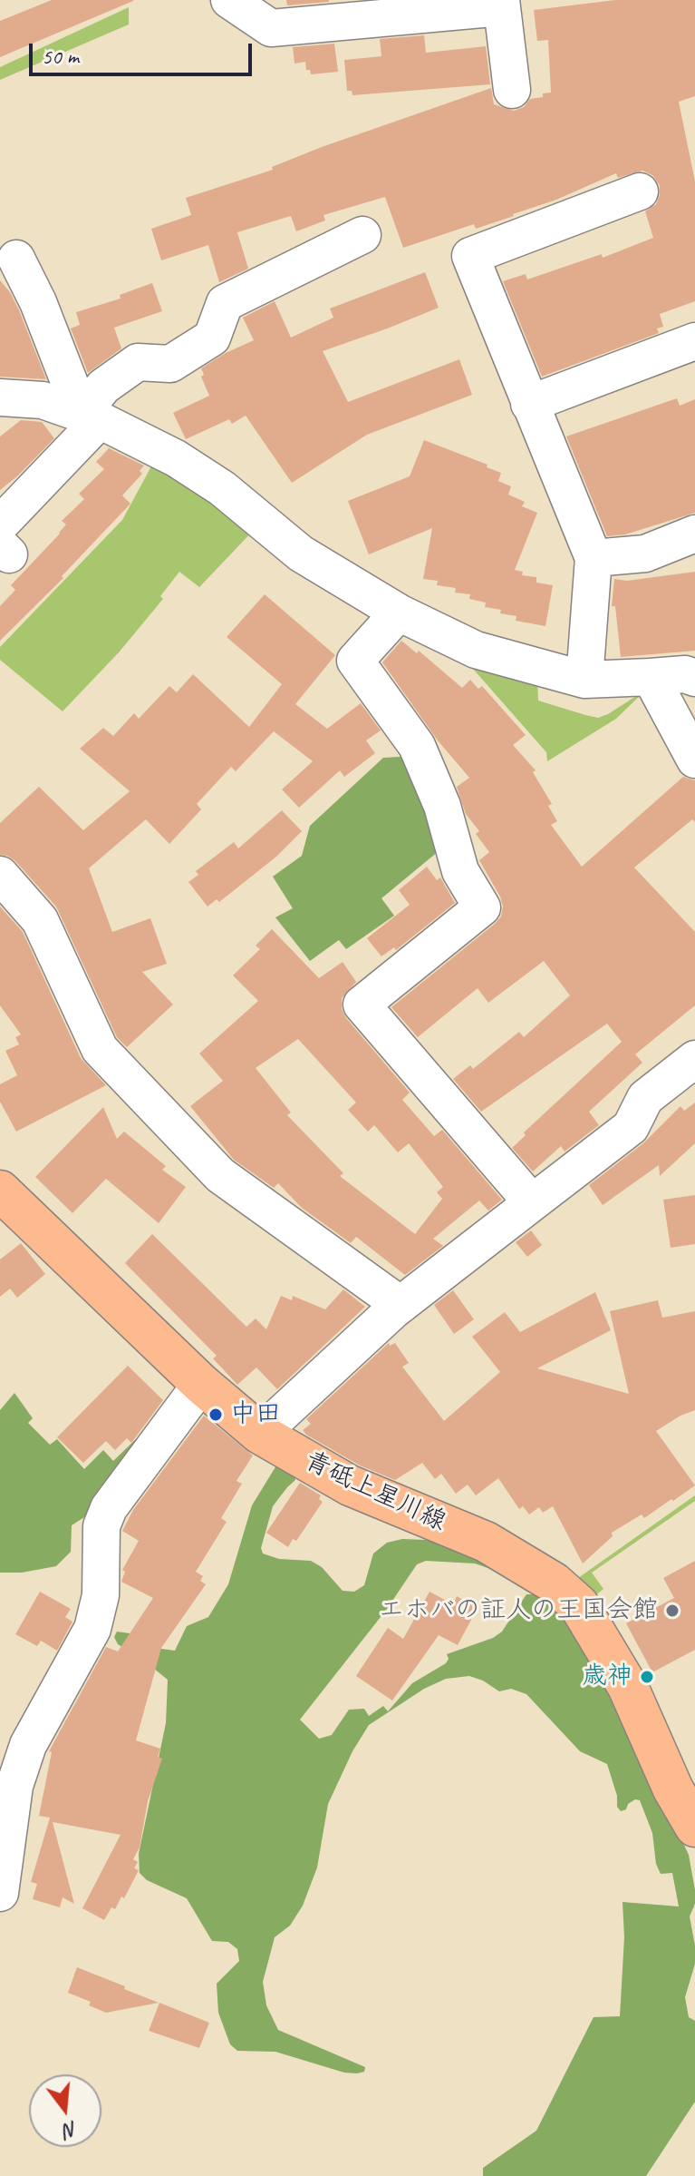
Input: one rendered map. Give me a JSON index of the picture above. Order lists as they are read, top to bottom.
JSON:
{
  "streets": {
    "main road": ["青砥上星川線"]
  },
  "places": ["中田", "エホバの証人の王国会館", "歳神"],
  "scale_bar": "50 m",
  "north": "bottom"
}
